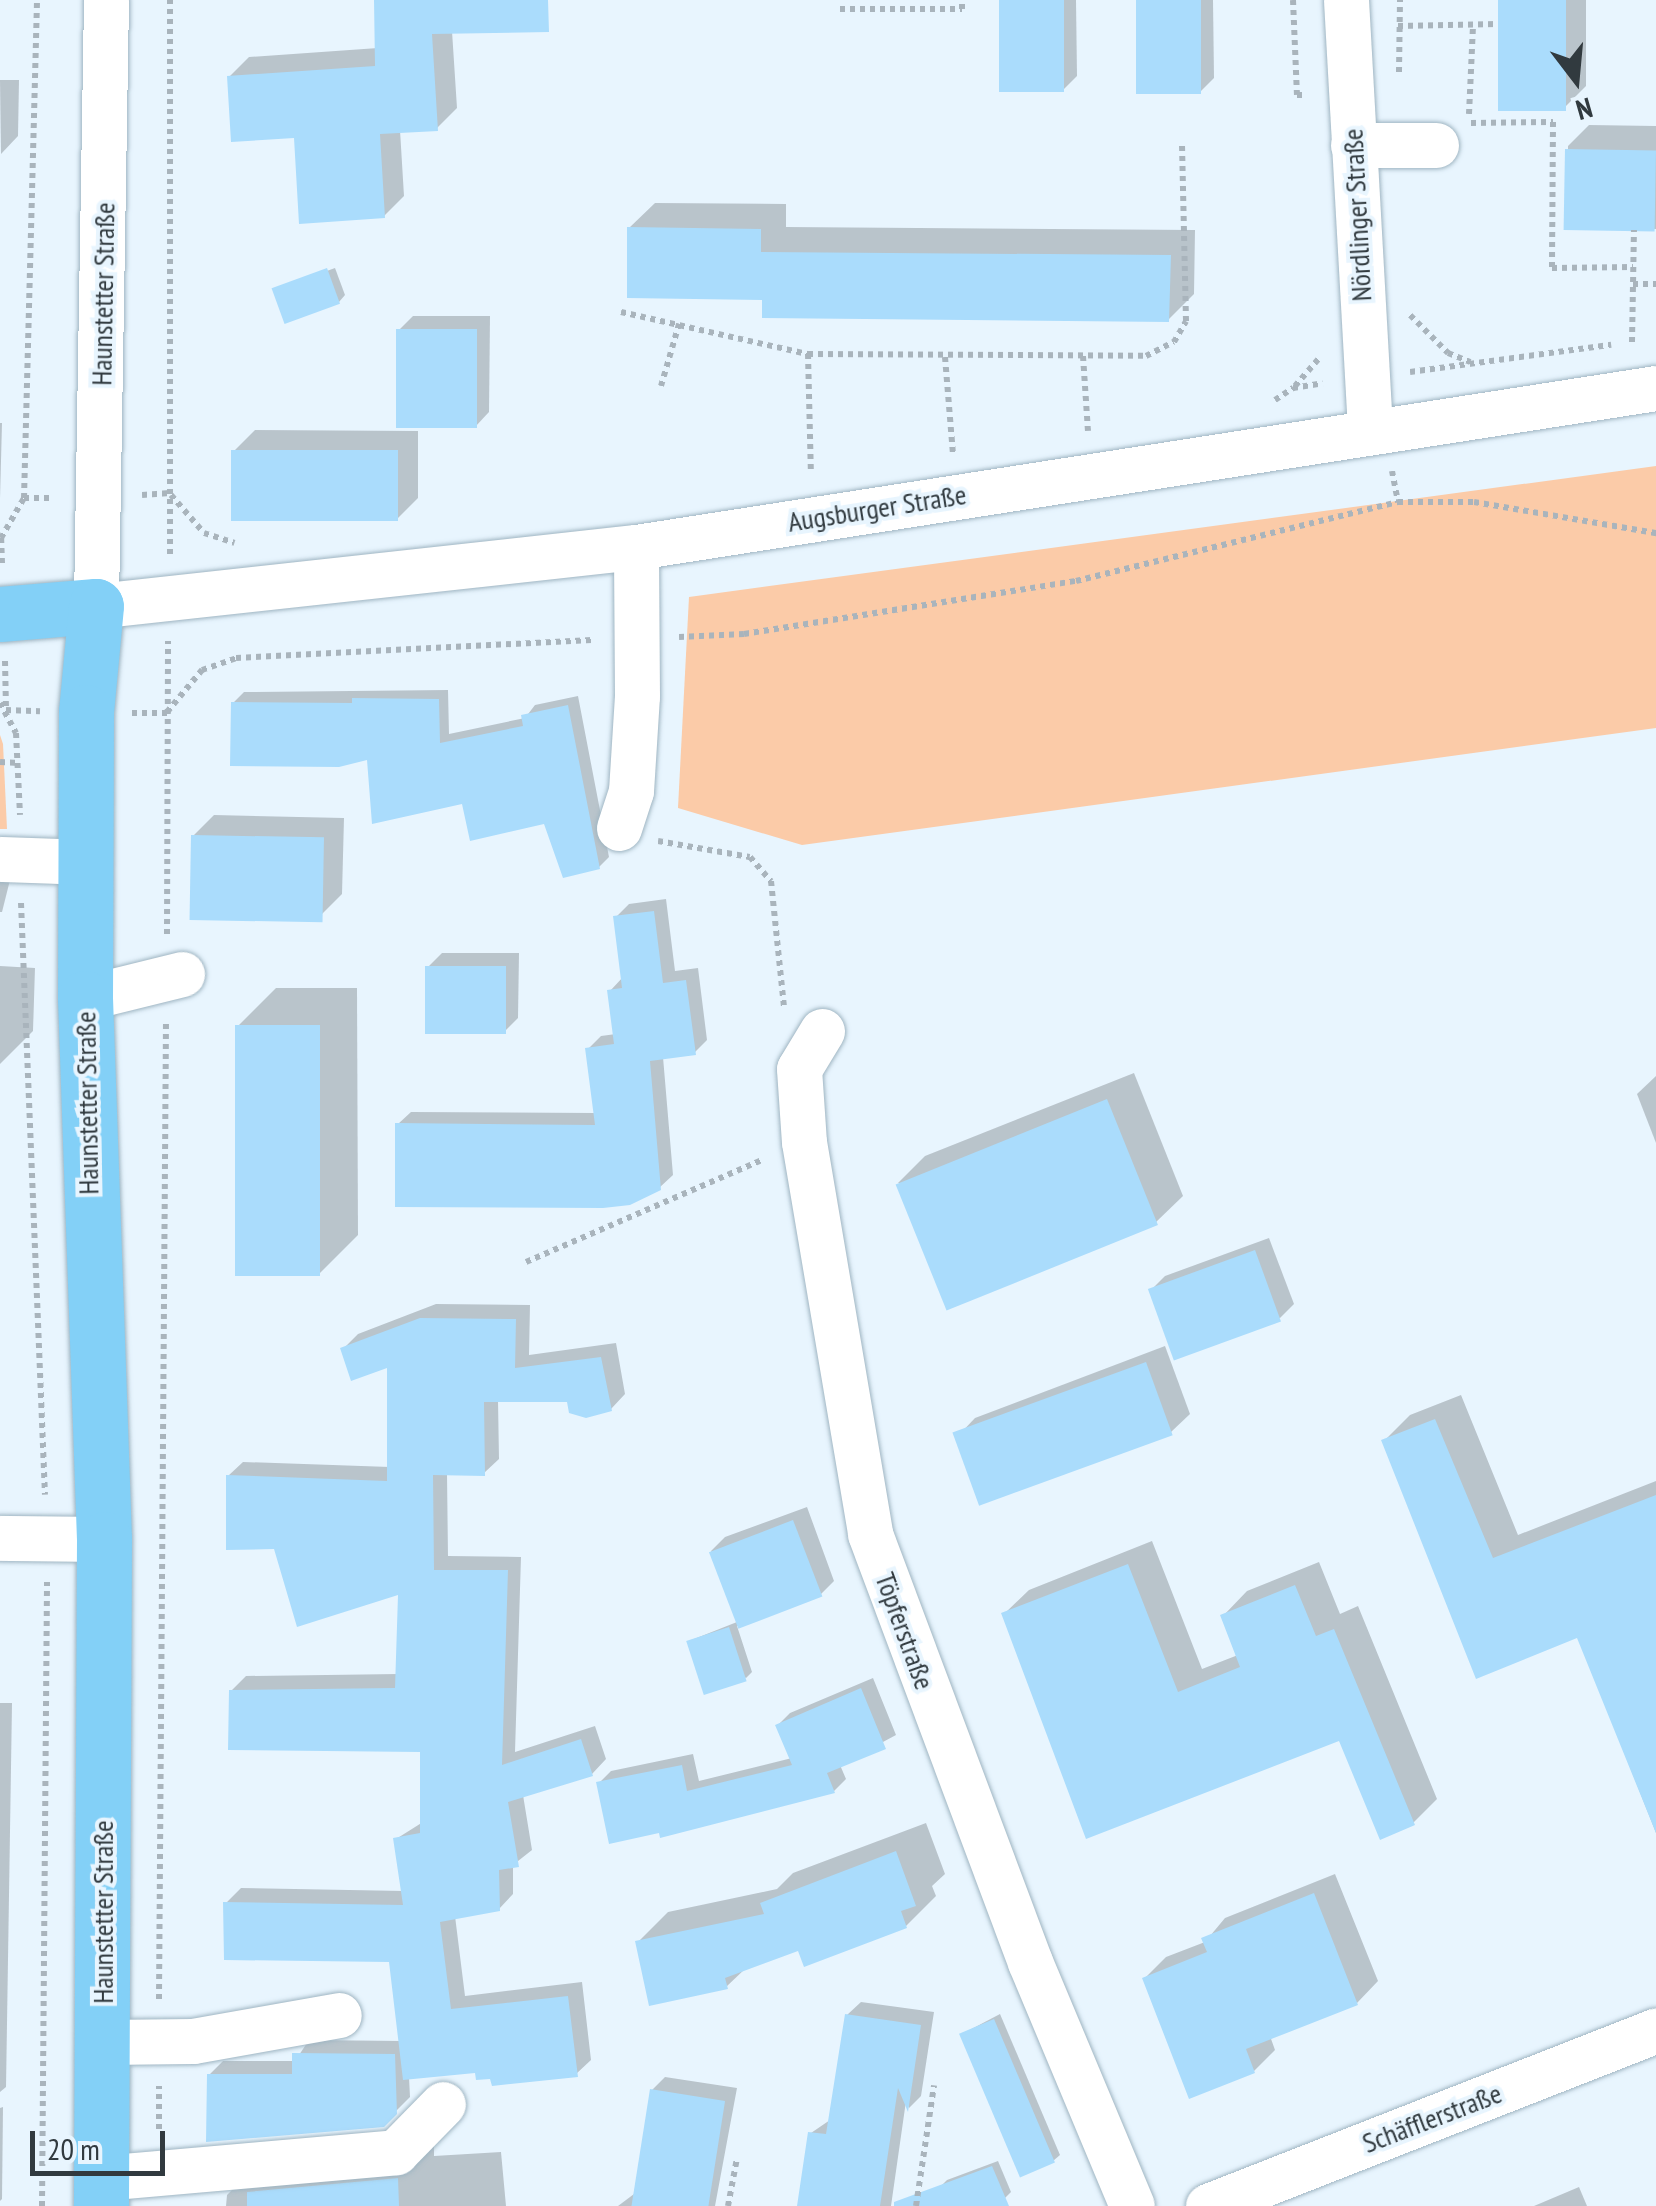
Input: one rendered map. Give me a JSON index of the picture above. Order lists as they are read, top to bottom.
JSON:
{
  "streets": {
    "main road": ["Haunstetter Straße"],
    "street": [
      "Nördlinger Straße",
      "Augsburger Straße",
      "Töpferstraße",
      "Schäfflerstraße"
    ]
  },
  "crossings": [
    ["Nördlinger Straße", "Augsburger Straße"],
    ["Haunstetter Straße", "Augsburger Straße"]
  ],
  "scale_bar": "20 m",
  "north": "bottom"
}
